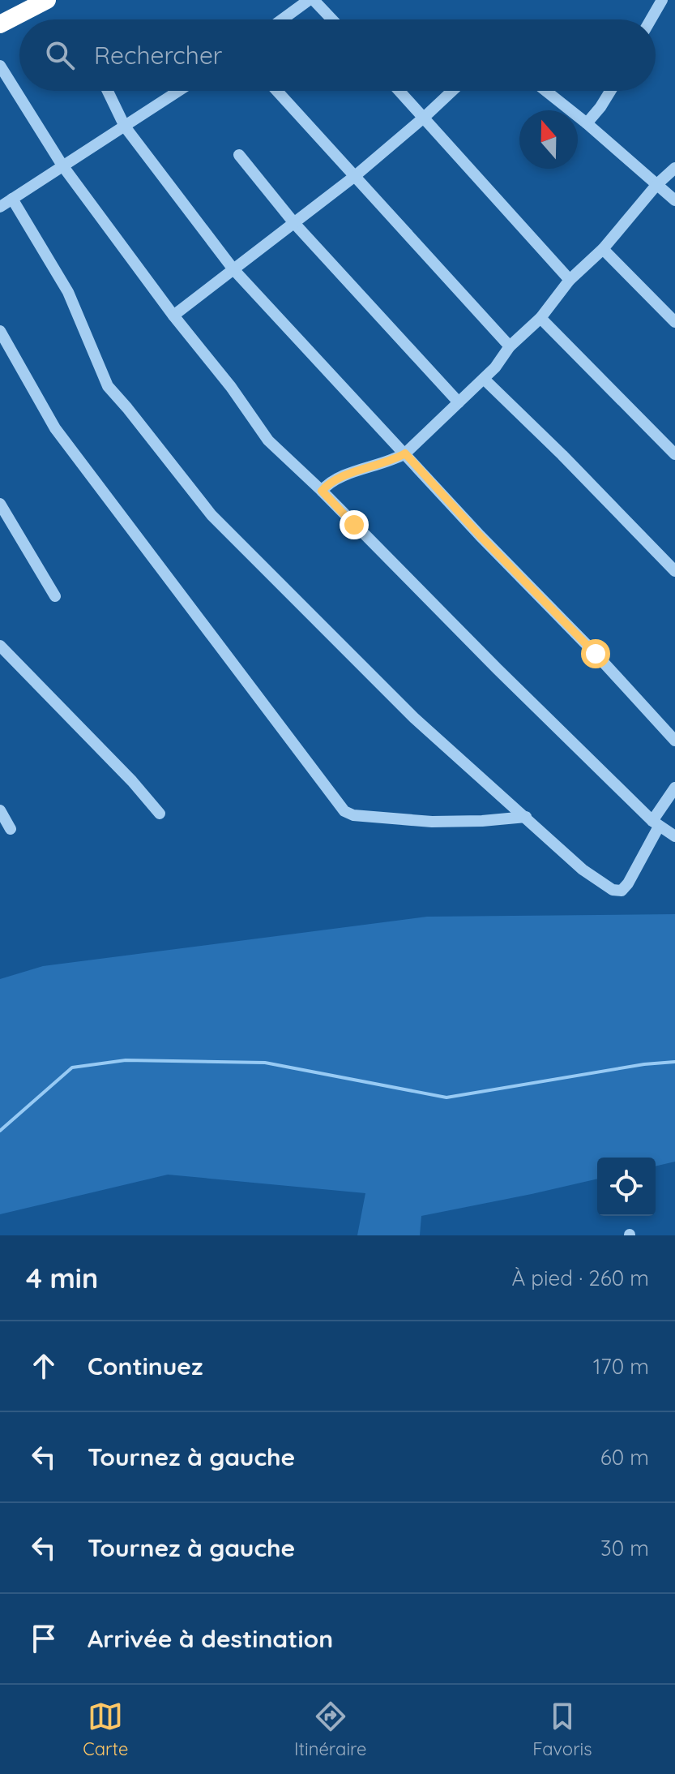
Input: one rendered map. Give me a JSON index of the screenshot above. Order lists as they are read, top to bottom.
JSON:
{
  "north": "top",
  "page": {
    "search": "Rechercher",
    "heading": ["4 min", "À pied · 260 m"],
    "list": [
      ["Continuez", "170 m"],
      ["Tournez à gauche", "60 m"],
      ["Tournez à gauche", "30 m"],
      "Arrivée à destination"
    ],
    "nav": ["Carte", "Itinéraire", "Favoris"]
  }
}
